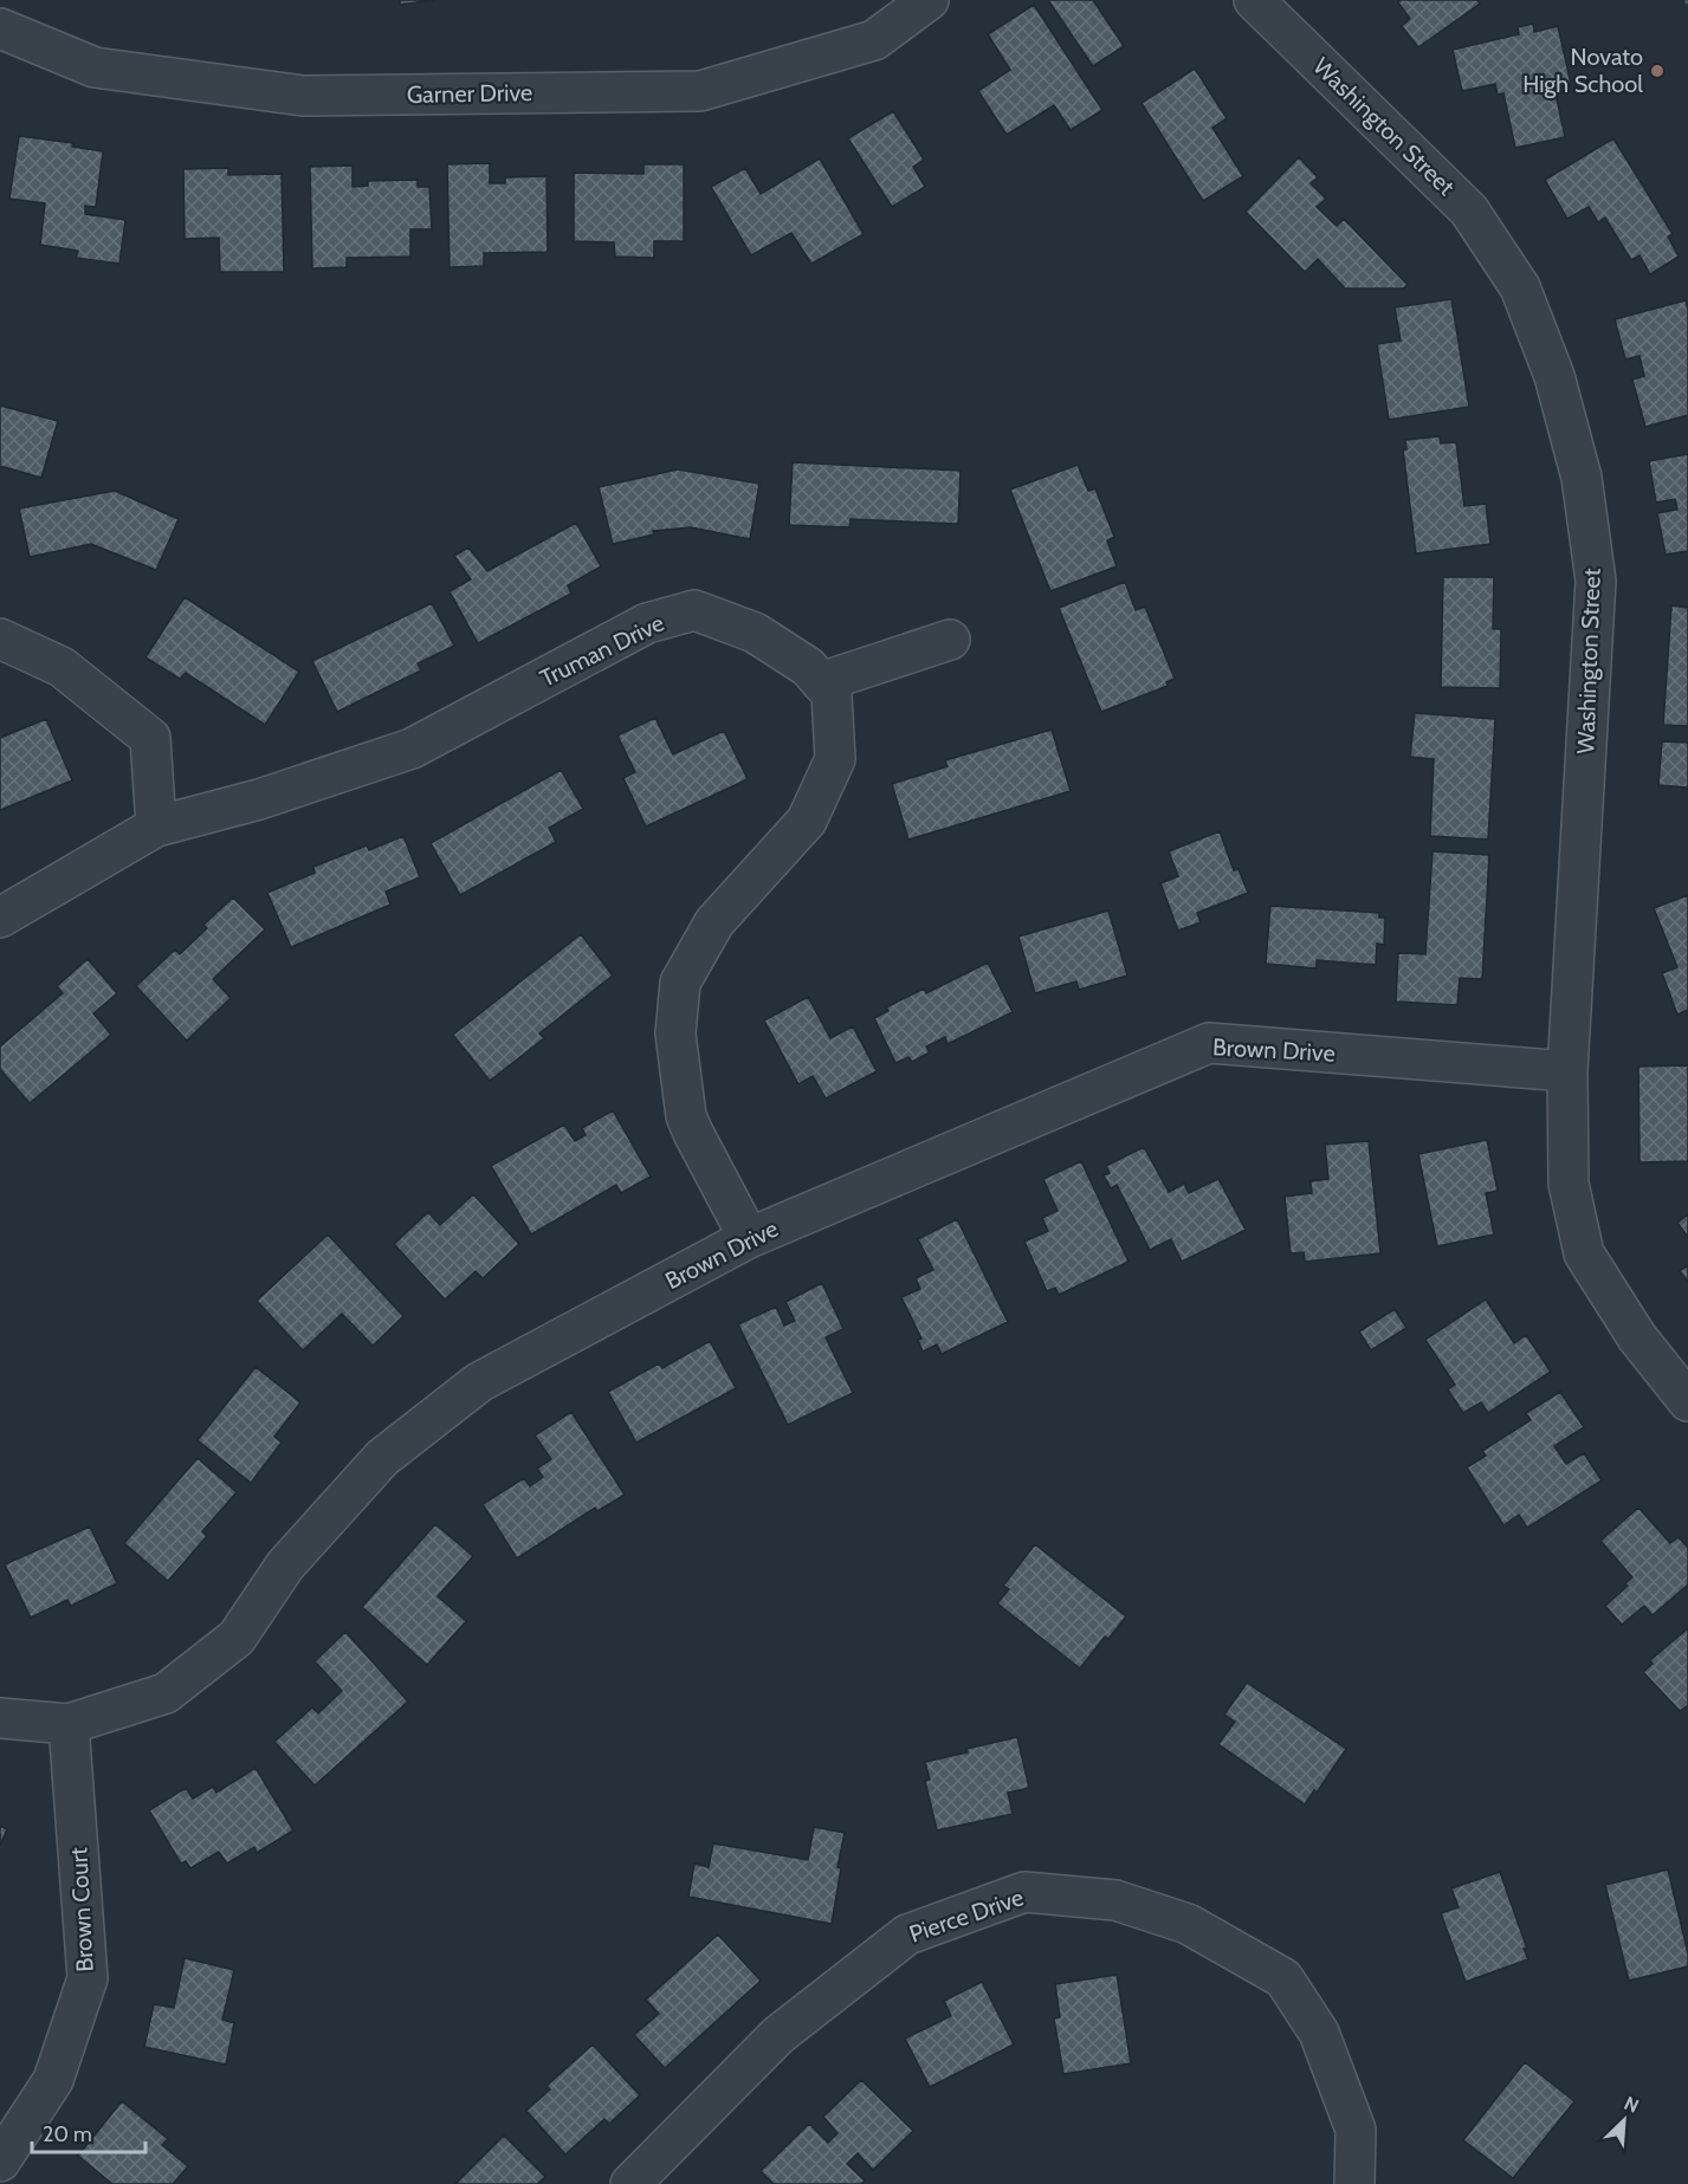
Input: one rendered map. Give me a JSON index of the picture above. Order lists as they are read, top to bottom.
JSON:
{
  "streets": {
    "street": [
      "Garner Drive",
      "Washington Street",
      "Truman Drive",
      "Brown Drive",
      "Brown Court",
      "Pierce Drive"
    ]
  },
  "crossings": [
    ["Washington Street", "Brown Drive"],
    ["Truman Drive", "Brown Drive"],
    ["Brown Drive", "Brown Court"]
  ],
  "places": ["Novato High School"],
  "scale_bar": "20 m",
  "north": "top right"
}
